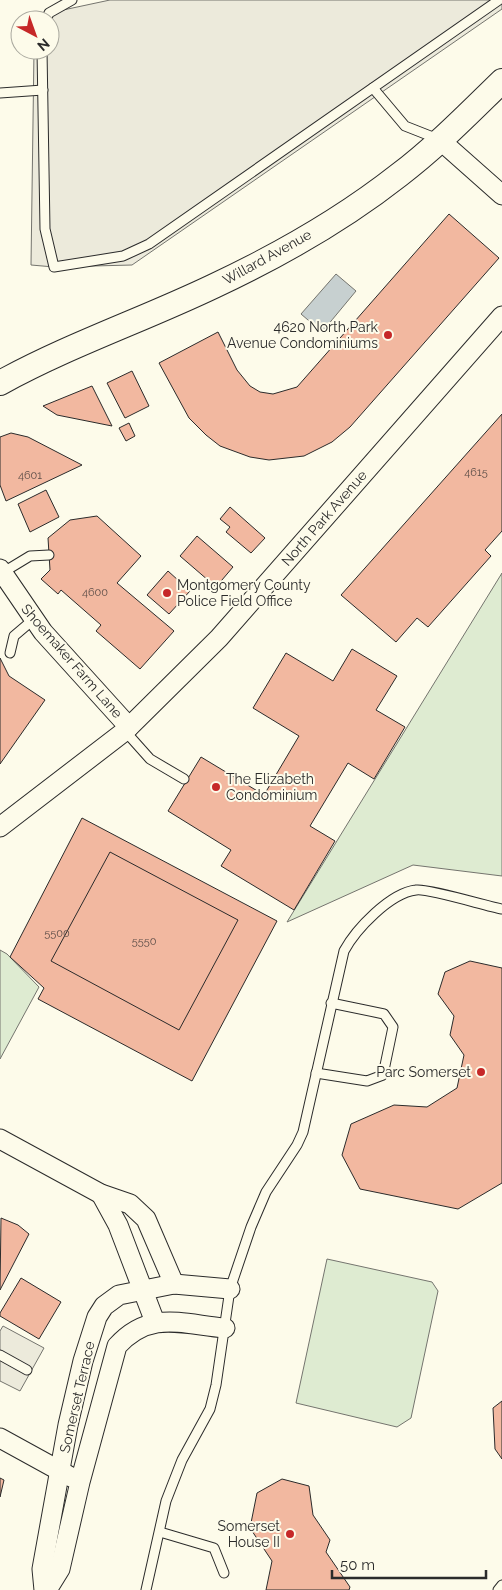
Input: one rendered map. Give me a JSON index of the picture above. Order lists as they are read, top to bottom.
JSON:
{
  "streets": {
    "street": [
      "Willard Avenue",
      "North Park Avenue",
      "Shoemaker Farm Lane",
      "Somerset Terrace"
    ]
  },
  "crossings": [
    ["North Park Avenue", "Shoemaker Farm Lane"]
  ],
  "places": [
    "4620 North Park Avenue Condominiums",
    "Montgomery County Police Field Office",
    "The Elizabeth Condominium",
    "Parc Somerset",
    "Somerset House II"
  ],
  "house_numbers": [
    "4615",
    "4601",
    "4600",
    "5500",
    "5550"
  ],
  "scale_bar": "50 m",
  "north": "bottom right"
}
